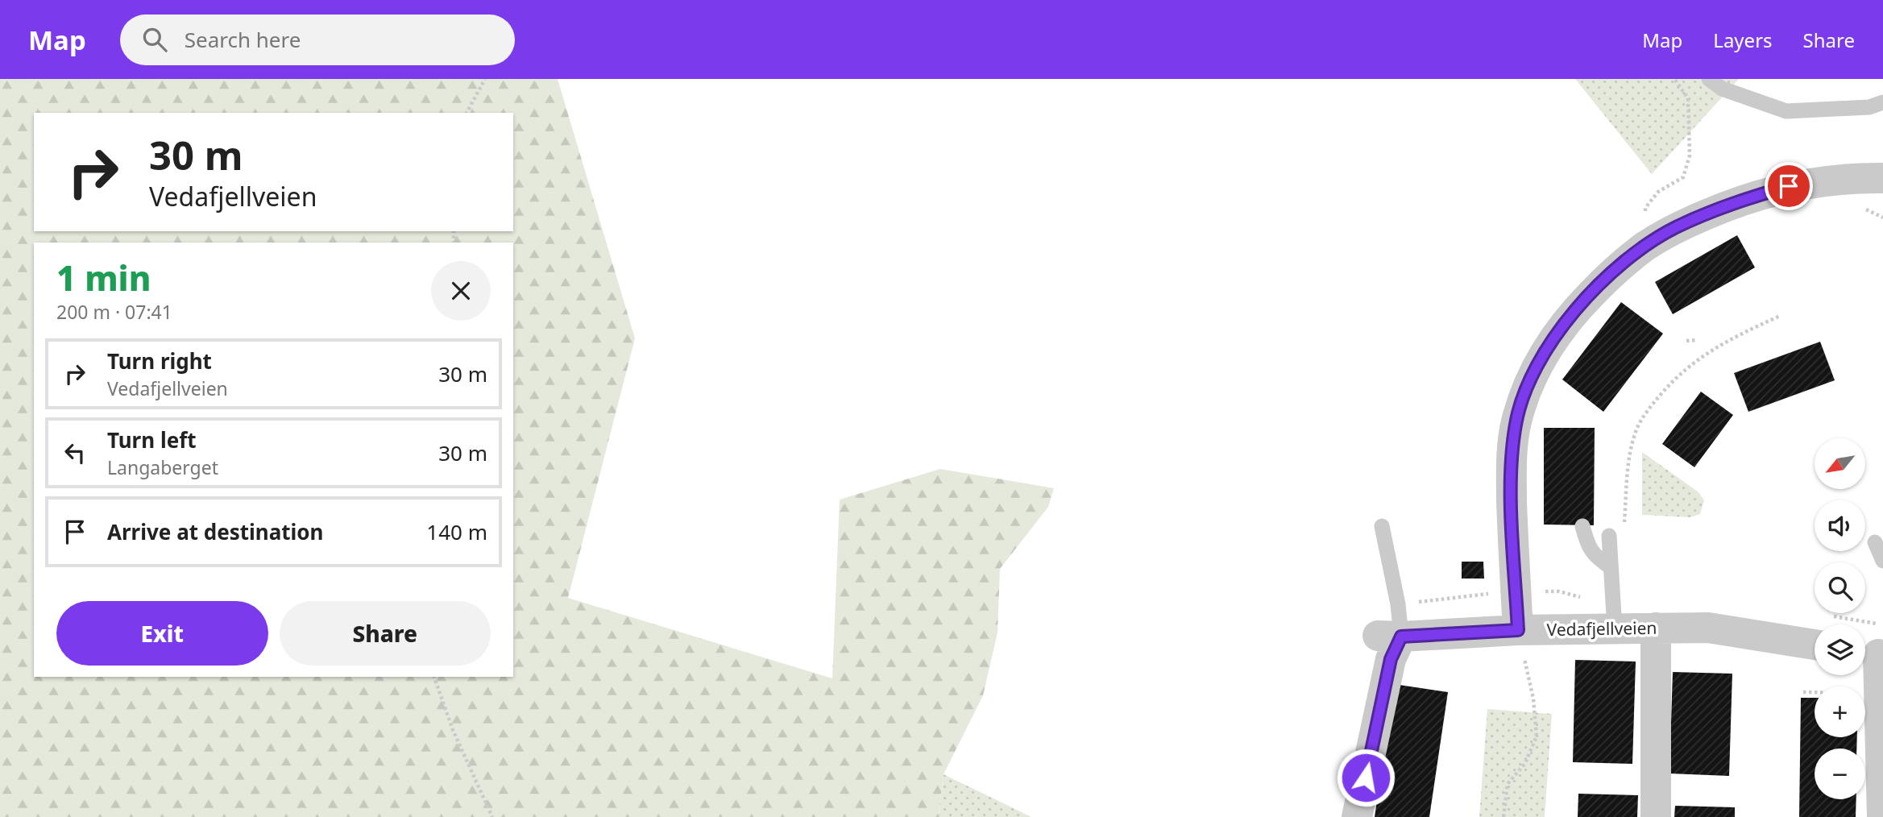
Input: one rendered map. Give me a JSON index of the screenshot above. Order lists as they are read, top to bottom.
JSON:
{
  "streets": {
    "street": ["Vedafjellveien"]
  },
  "north": "bottom left",
  "page": {
    "header": "Map",
    "search": "Search here",
    "nav": ["Map", "Layers", "Share"],
    "turn": ["30 m", "Vedafjellveien"],
    "heading": ["1 min", "200 m · 07:41"],
    "list": [
      {
        "name": "Turn right",
        "note": "Vedafjellveien",
        "value": "30 m"
      },
      {
        "name": "Turn left",
        "note": "Langaberget",
        "value": "30 m"
      },
      {
        "name": "Arrive at destination",
        "value": "140 m"
      }
    ],
    "map_buttons": ["+", "−"],
    "buttons": ["Exit", "Share"]
  }
}
